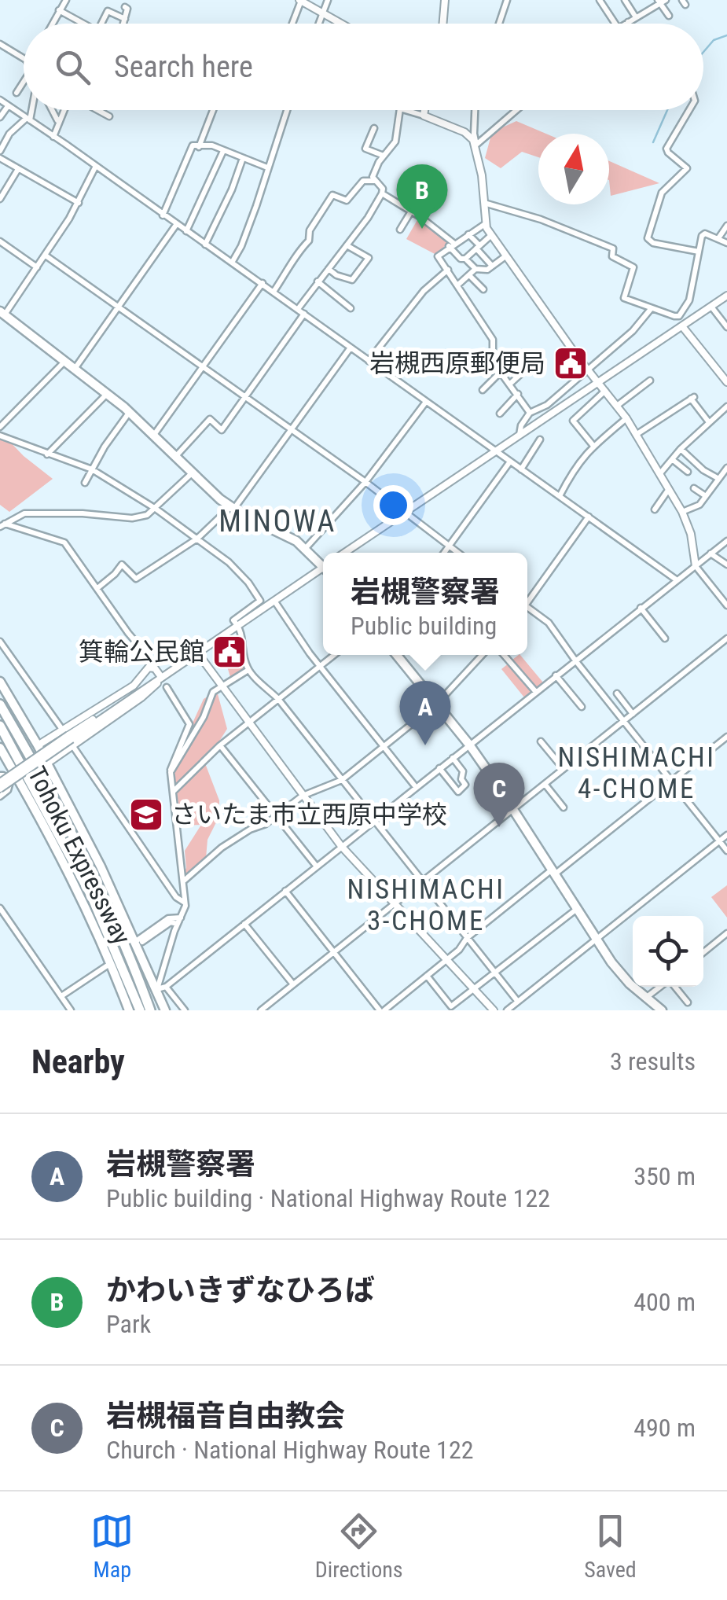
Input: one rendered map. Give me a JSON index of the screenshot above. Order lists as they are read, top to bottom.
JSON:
{
  "streets": {
    "highway": ["Tohoku Expressway"]
  },
  "districts": ["MINOWA", "NISHIMACHI 4-CHOME", "NISHIMACHI 3-CHOME"],
  "places": {
    "public building": ["岩槻西原郵便局", "箕輪公民館"],
    "school or university": ["さいたま市立西原中学校"]
  },
  "north": "top",
  "page": {
    "search": "Search here",
    "pins": ["B", "A", "C"],
    "popup": ["岩槻警察署", "Public building"],
    "heading": ["Nearby", "3 results"],
    "list": [
      {
        "mark": "A",
        "name": "岩槻警察署",
        "note": "Public building · National Highway Route 122",
        "value": "350 m"
      },
      {
        "mark": "B",
        "name": "かわいきずなひろば",
        "note": "Park",
        "value": "400 m"
      },
      {
        "mark": "C",
        "name": "岩槻福音自由教会",
        "note": "Church · National Highway Route 122",
        "value": "490 m"
      }
    ],
    "nav": ["Map", "Directions", "Saved"]
  }
}
